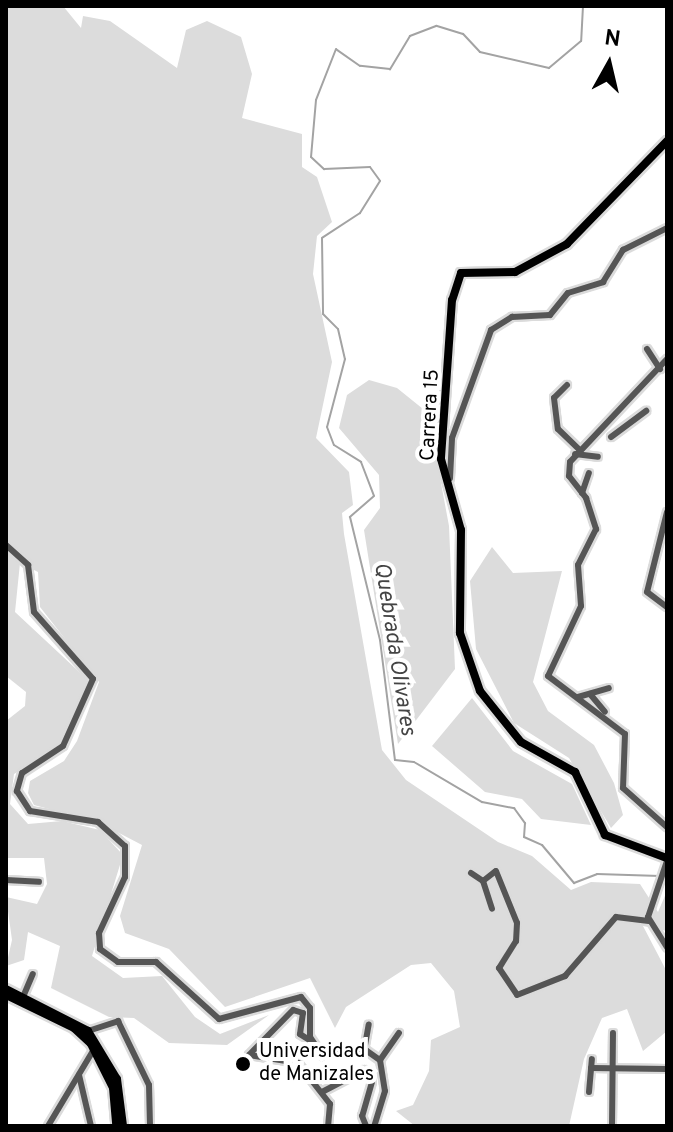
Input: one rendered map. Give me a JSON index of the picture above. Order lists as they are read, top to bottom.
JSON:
{
  "streets": {
    "main road": ["Carrera 15"]
  },
  "water": ["Quebrada Olivares"],
  "places": ["Universidad de Manizales"],
  "north": "top"
}
